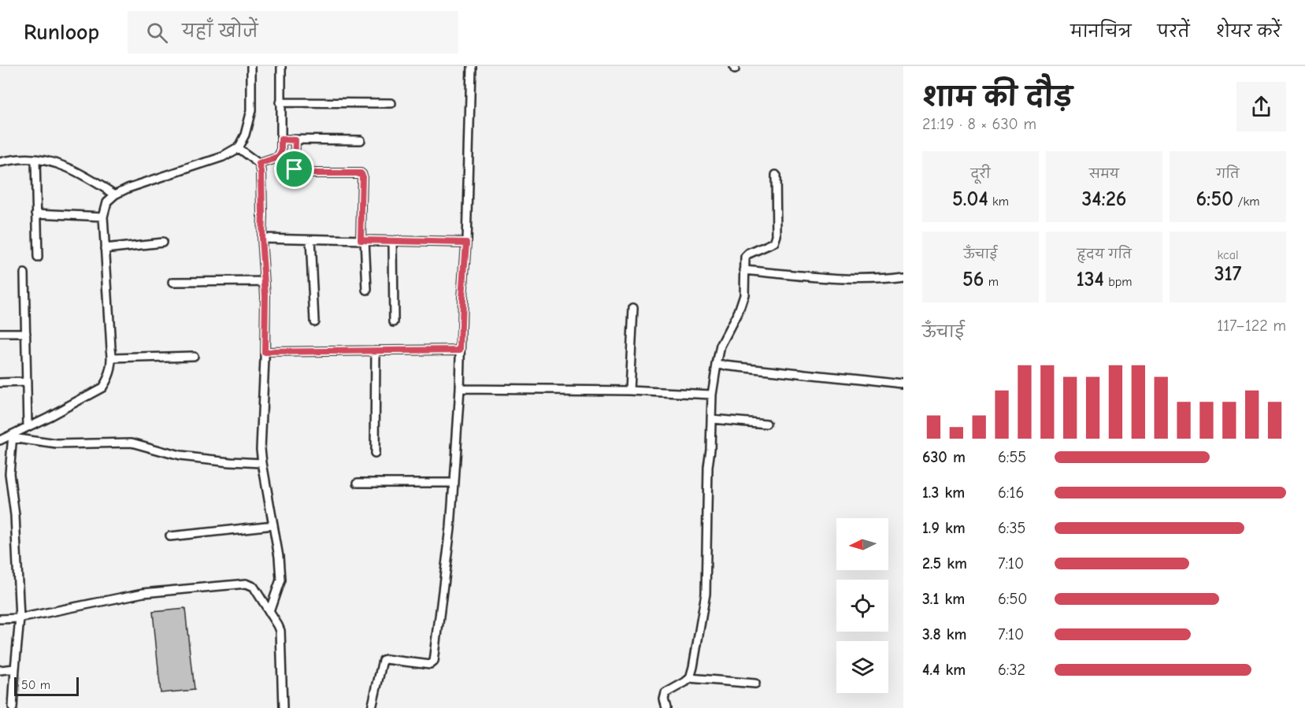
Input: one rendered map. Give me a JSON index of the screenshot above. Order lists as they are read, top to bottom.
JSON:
{
  "scale_bar": "50 m",
  "north": "left",
  "page": {
    "header": "Runloop",
    "search": "यहाँ खोजें",
    "nav": ["मानचित्र", "परतें", "शेयर करें"],
    "heading": ["शाम की दौड़", "21:19 · 8 × 630 m"],
    "stats": [
      ["दूरी", "5.04 km"],
      ["समय", "34:26"],
      ["गति", "6:50 /km"],
      ["ऊँचाई", "56 m"],
      ["हृदय गति", "134 bpm"],
      ["kcal", "317"]
    ],
    "chart": ["ऊँचाई", "117–122 m"],
    "list": [
      {
        "name": "630 m",
        "note": "6:55"
      },
      {
        "name": "1.3 km",
        "note": "6:16"
      },
      {
        "name": "1.9 km",
        "note": "6:35"
      },
      {
        "name": "2.5 km",
        "note": "7:10"
      },
      {
        "name": "3.1 km",
        "note": "6:50"
      },
      {
        "name": "3.8 km",
        "note": "7:10"
      },
      {
        "name": "4.4 km",
        "note": "6:32"
      }
    ],
    "scale": "50 m"
  }
}
